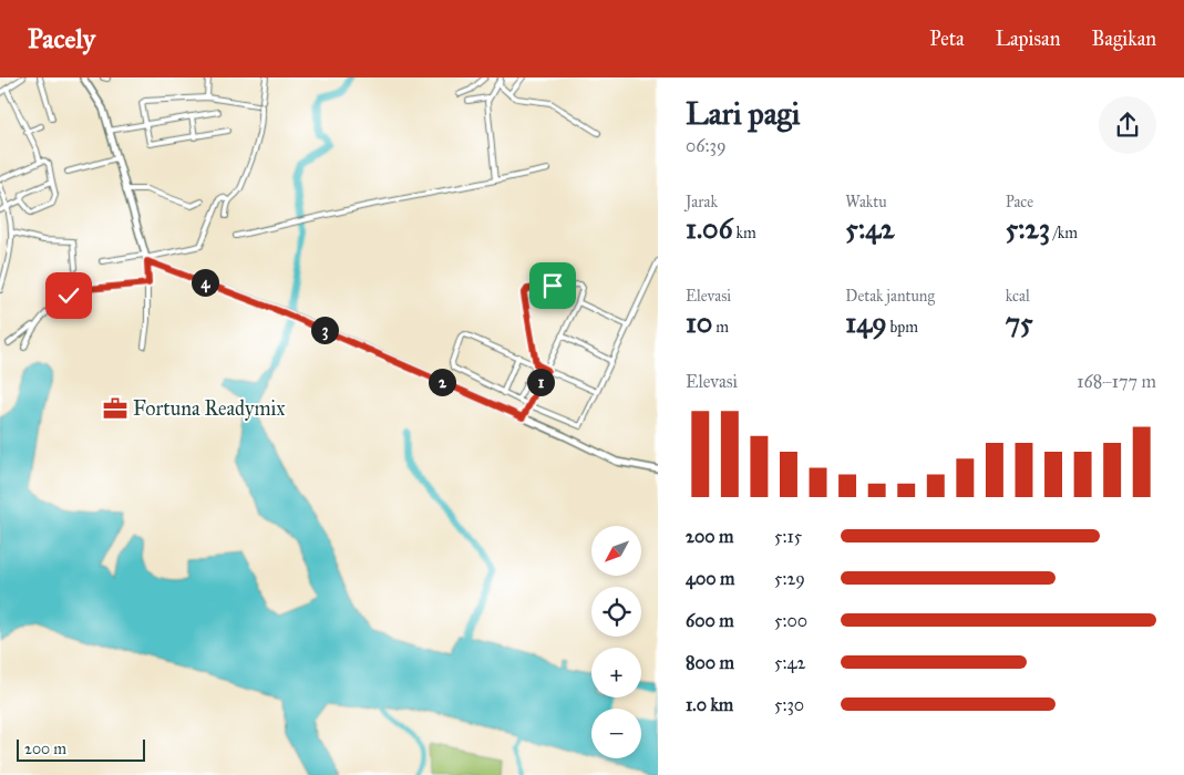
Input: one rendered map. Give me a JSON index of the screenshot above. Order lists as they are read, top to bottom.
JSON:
{
  "places": {
    "office": ["Fortuna Readymix"]
  },
  "scale_bar": "200 m",
  "north": "bottom left",
  "page": {
    "header": "Pacely",
    "nav": ["Peta", "Lapisan", "Bagikan"],
    "heading": ["Lari pagi", "06:39"],
    "stats": [
      ["Jarak", "1.06 km"],
      ["Waktu", "5:42"],
      ["Pace", "5:23 /km"],
      ["Elevasi", "10 m"],
      ["Detak jantung", "149 bpm"],
      ["kcal", "75"]
    ],
    "pins": [
      "4",
      "3",
      "1",
      "2"
    ],
    "chart": ["Elevasi", "168–177 m"],
    "list": [
      {
        "name": "200 m",
        "note": "5:15"
      },
      {
        "name": "400 m",
        "note": "5:29"
      },
      {
        "name": "600 m",
        "note": "5:00"
      },
      {
        "name": "800 m",
        "note": "5:42"
      },
      {
        "name": "1.0 km",
        "note": "5:30"
      }
    ],
    "map_buttons": ["+", "−"],
    "scale": "200 m"
  }
}
